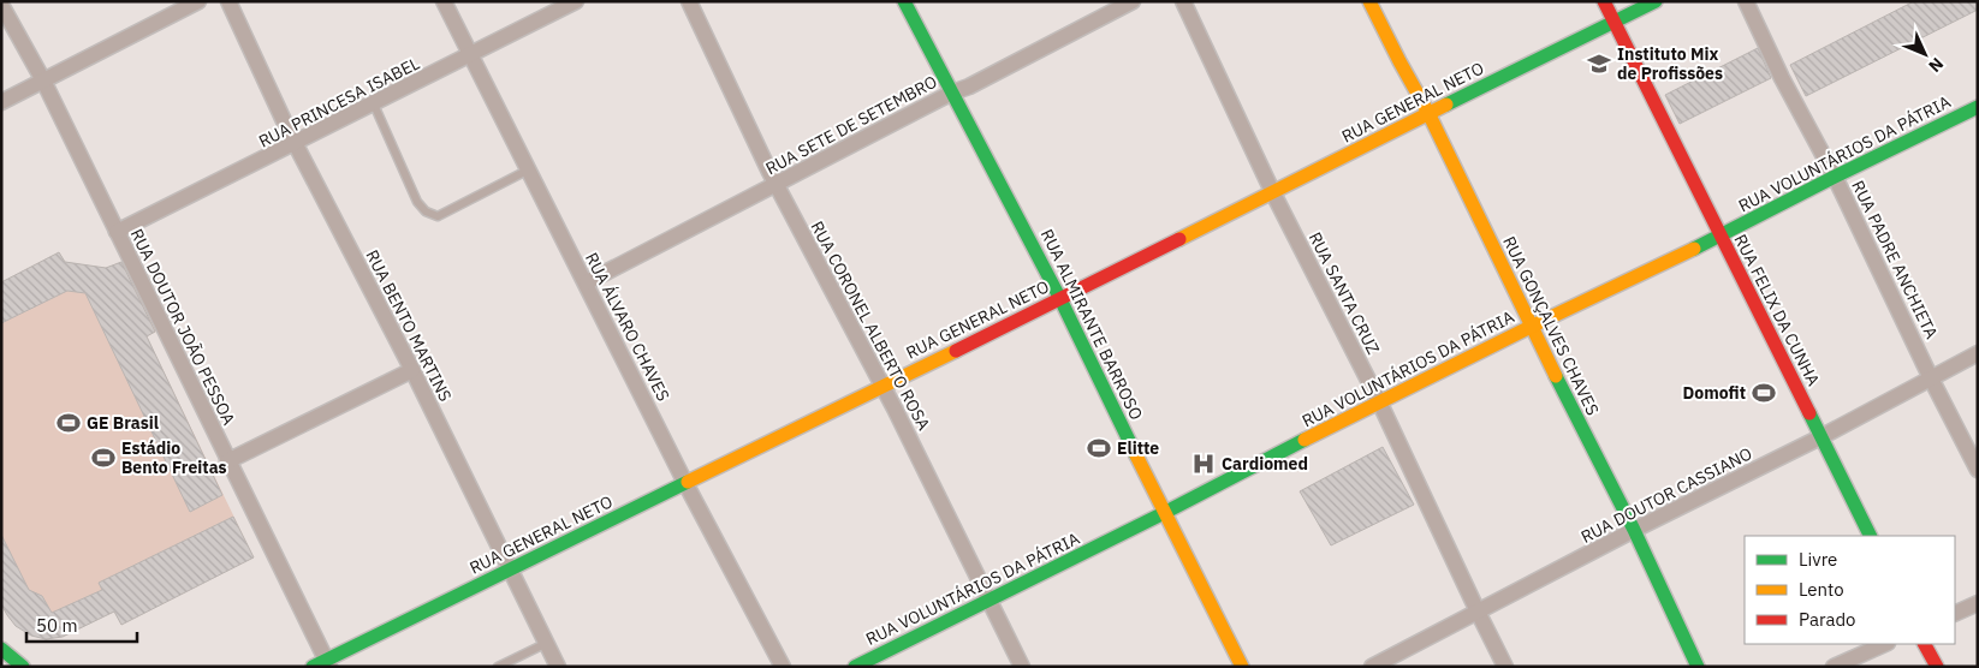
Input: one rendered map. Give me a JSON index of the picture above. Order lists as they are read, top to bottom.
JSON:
{
  "streets": {
    "street": [
      "RUA PRINCESA ISABEL",
      "RUA GENERAL NETO",
      "RUA SETE DE SETEMBRO",
      "RUA VOLUNTÁRIOS DA PÁTRIA",
      "RUA PADRE ANCHIETA",
      "RUA SANTA CRUZ",
      "RUA FELIX DA CUNHA",
      "RUA ALMIRANTE BARROSO",
      "RUA BENTO MARTINS",
      "RUA CORONEL ALBERTO ROSA",
      "RUA GONÇALVES CHAVES",
      "RUA DOUTOR JOÃO PESSOA",
      "RUA ÁLVARO CHAVES",
      "RUA DOUTOR CASSIANO"
    ]
  },
  "crossings": [
    ["RUA PRINCESA ISABEL", "RUA BENTO MARTINS"],
    ["RUA PRINCESA ISABEL", "RUA DOUTOR JOÃO PESSOA"],
    ["RUA PRINCESA ISABEL", "RUA ÁLVARO CHAVES"],
    ["RUA GENERAL NETO", "RUA SANTA CRUZ"],
    ["RUA GENERAL NETO", "RUA FELIX DA CUNHA"],
    ["RUA GENERAL NETO", "RUA ALMIRANTE BARROSO"],
    ["RUA GENERAL NETO", "RUA BENTO MARTINS"],
    ["RUA GENERAL NETO", "RUA CORONEL ALBERTO ROSA"],
    ["RUA GENERAL NETO", "RUA GONÇALVES CHAVES"],
    ["RUA GENERAL NETO", "RUA DOUTOR JOÃO PESSOA"],
    ["RUA GENERAL NETO", "RUA ÁLVARO CHAVES"],
    ["RUA SETE DE SETEMBRO", "RUA ALMIRANTE BARROSO"],
    ["RUA SETE DE SETEMBRO", "RUA CORONEL ALBERTO ROSA"],
    ["RUA SETE DE SETEMBRO", "RUA ÁLVARO CHAVES"],
    ["RUA VOLUNTÁRIOS DA PÁTRIA", "RUA PADRE ANCHIETA"],
    ["RUA VOLUNTÁRIOS DA PÁTRIA", "RUA SANTA CRUZ"],
    ["RUA VOLUNTÁRIOS DA PÁTRIA", "RUA FELIX DA CUNHA"],
    ["RUA VOLUNTÁRIOS DA PÁTRIA", "RUA ALMIRANTE BARROSO"],
    ["RUA VOLUNTÁRIOS DA PÁTRIA", "RUA CORONEL ALBERTO ROSA"],
    ["RUA VOLUNTÁRIOS DA PÁTRIA", "RUA GONÇALVES CHAVES"],
    ["RUA PADRE ANCHIETA", "RUA DOUTOR CASSIANO"],
    ["RUA SANTA CRUZ", "RUA DOUTOR CASSIANO"],
    ["RUA FELIX DA CUNHA", "RUA DOUTOR CASSIANO"],
    ["RUA GONÇALVES CHAVES", "RUA DOUTOR CASSIANO"]
  ],
  "places": {
    "school or university": ["Instituto Mix de Profissões"],
    "sports": [
      "Domofit",
      "GE Brasil",
      "Elitte",
      "Estádio Bento Freitas"
    ],
    "hospital": ["Cardiomed"]
  },
  "legend": ["Livre", "Lento", "Parado"],
  "scale_bar": "50 m",
  "north": "bottom right"
}
